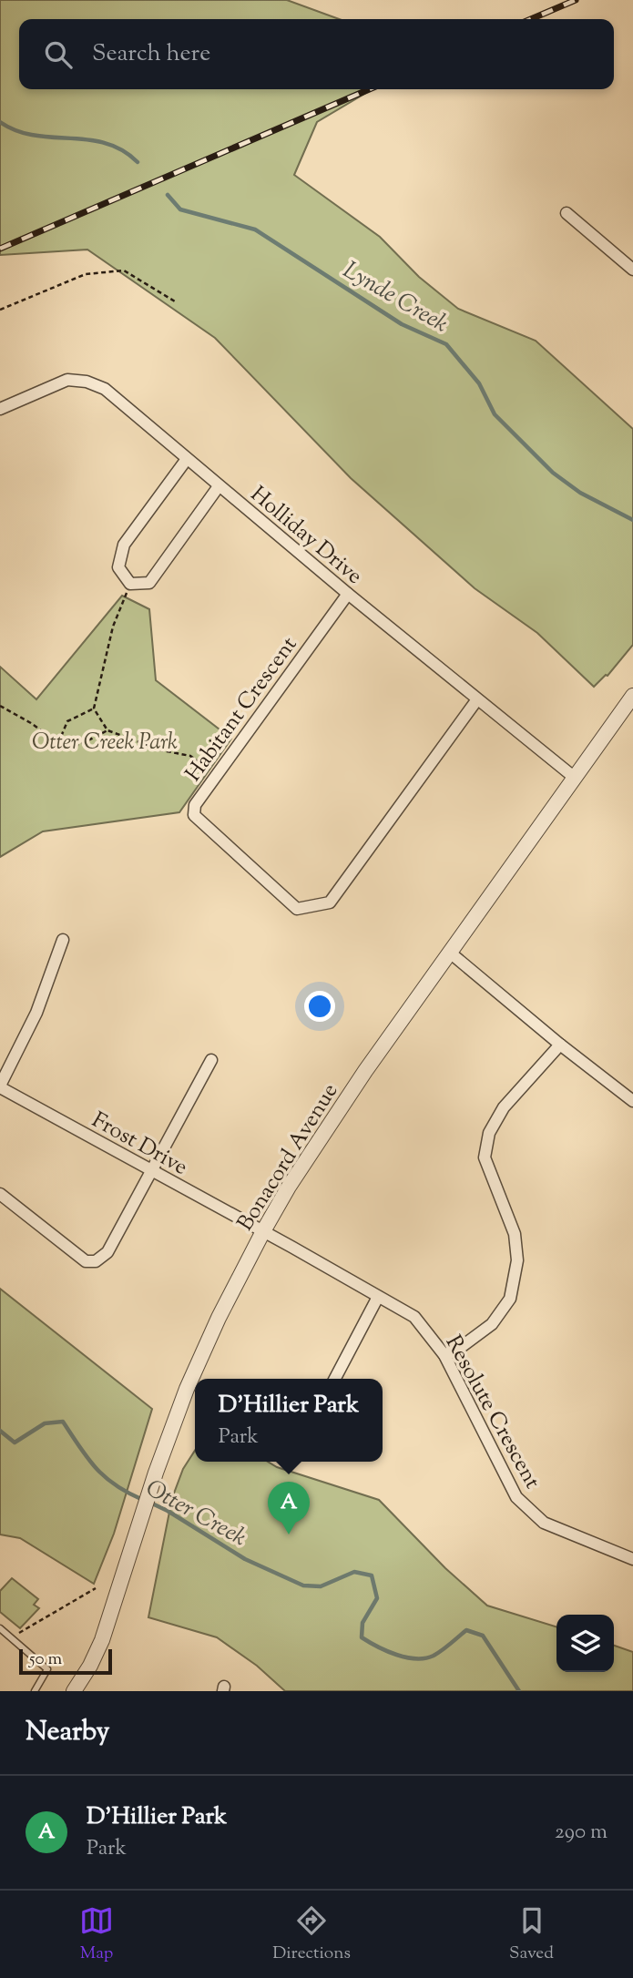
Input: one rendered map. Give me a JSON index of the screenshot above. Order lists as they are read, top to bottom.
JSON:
{
  "streets": {
    "street": [
      "Holliday Drive",
      "Habitant Crescent",
      "Frost Drive",
      "Bonacord Avenue",
      "Resolute Crescent"
    ]
  },
  "crossings": [
    ["Holliday Drive", "Habitant Crescent"],
    ["Holliday Drive", "Bonacord Avenue"],
    ["Frost Drive", "Bonacord Avenue"],
    ["Frost Drive", "Resolute Crescent"],
    ["Bonacord Avenue", "Resolute Crescent"]
  ],
  "water": ["Lynde Creek", "Otter Creek"],
  "parks": ["Otter Creek Park"],
  "scale_bar": "50 m",
  "page": {
    "search": "Search here",
    "popup": ["D'Hillier Park", "Park"],
    "pins": "A",
    "scale": "50 m",
    "heading": "Nearby",
    "list": [
      {
        "mark": "A",
        "name": "D'Hillier Park",
        "note": "Park",
        "value": "290 m"
      }
    ],
    "nav": ["Map", "Directions", "Saved"]
  }
}
